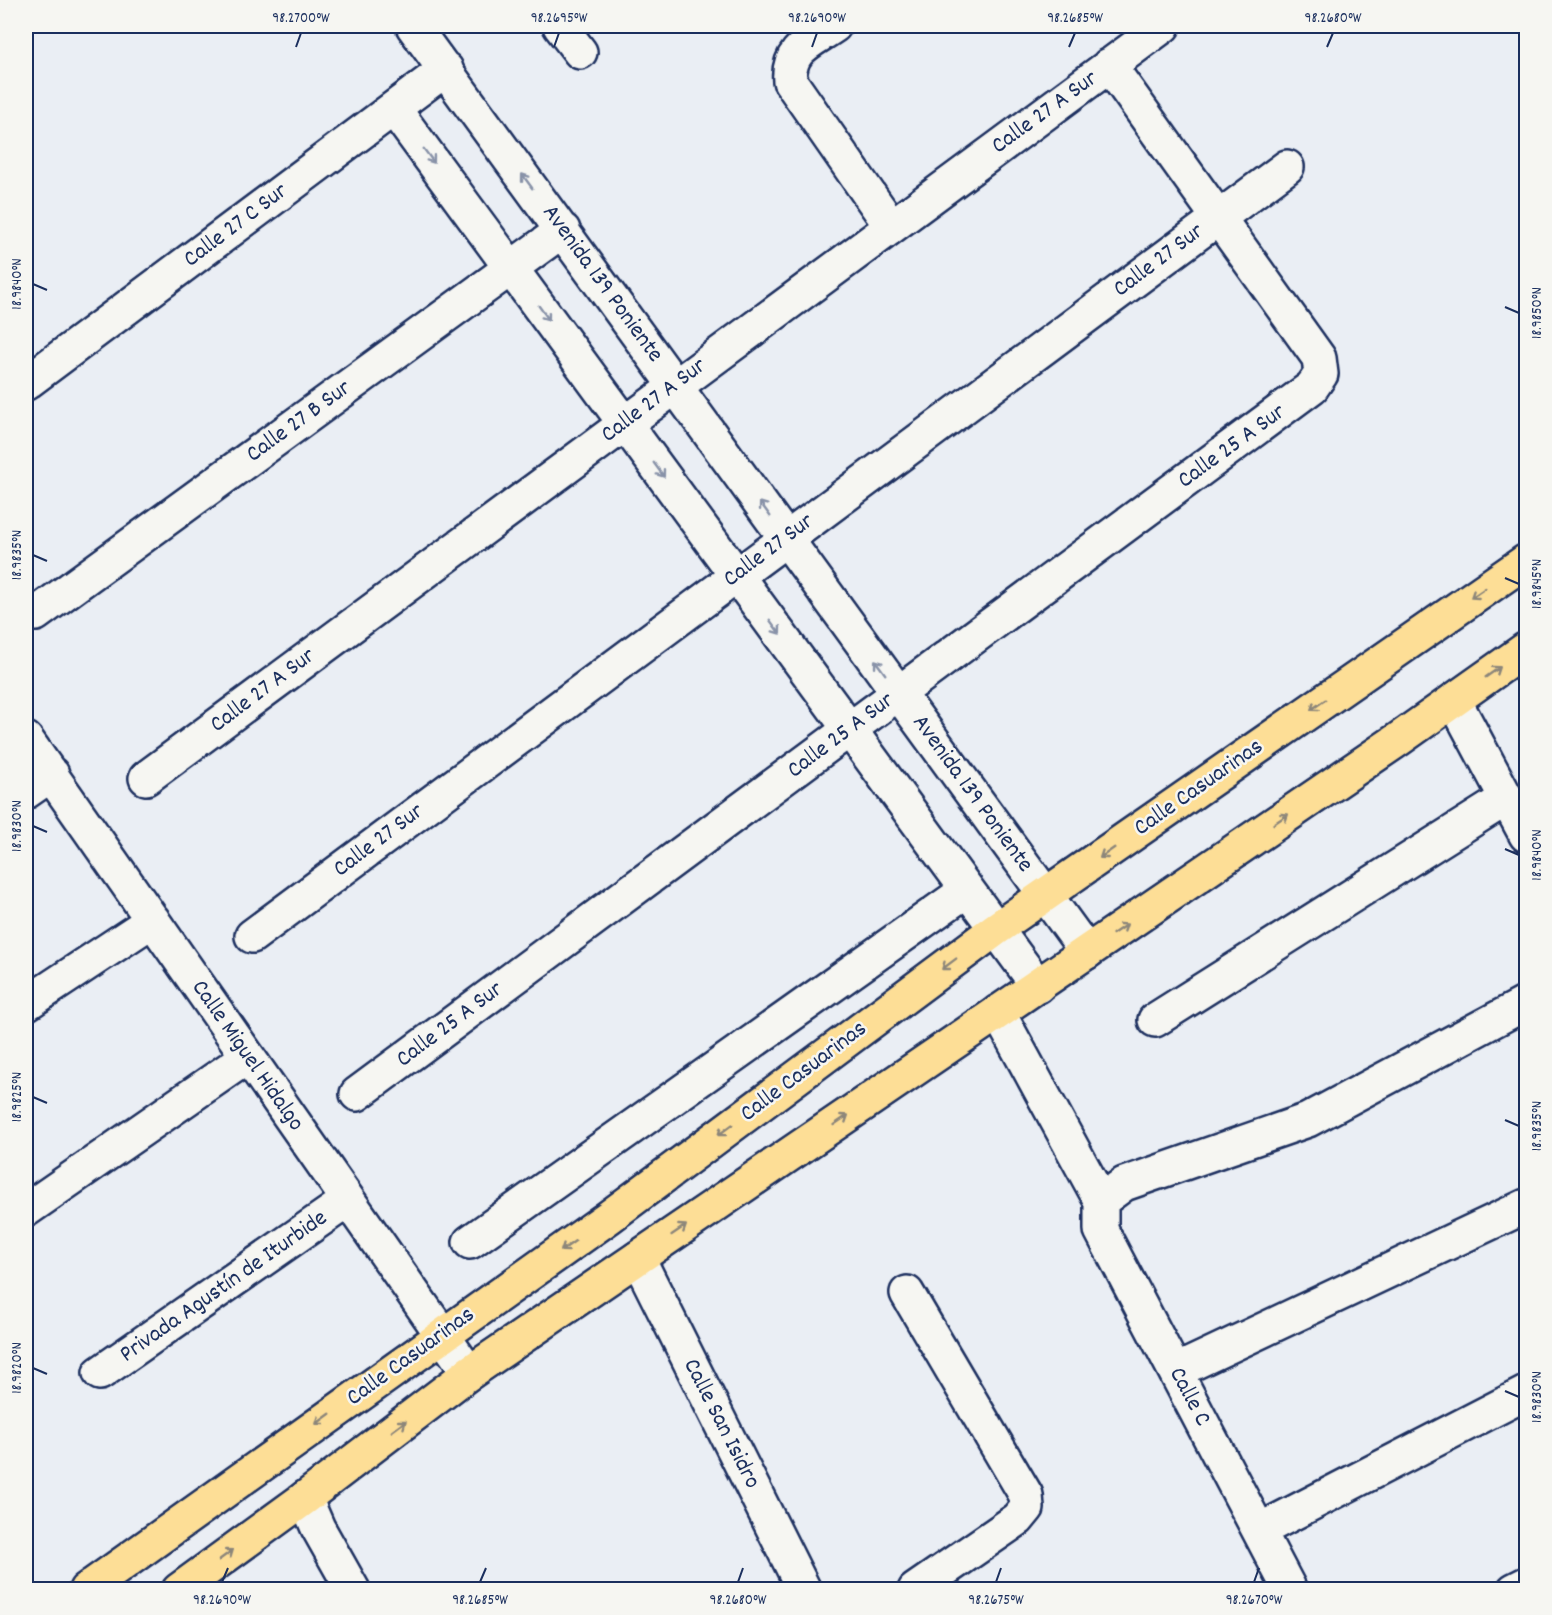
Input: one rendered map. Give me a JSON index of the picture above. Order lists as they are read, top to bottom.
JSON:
{
  "streets": {
    "main road": ["Calle Casuarinas"],
    "street": [
      "Calle 27 A Sur",
      "Calle 27 C Sur",
      "Calle 27 Sur",
      "Avenida 139 Poniente",
      "Calle 27 B Sur",
      "Calle 25 A Sur",
      "Calle Miguel Hidalgo",
      "Privada Agustín de Iturbide",
      "Calle C",
      "Calle San Isidro"
    ]
  },
  "crossings": [
    ["Calle 27 A Sur", "Avenida 139 Poniente"],
    ["Calle 27 C Sur", "Avenida 139 Poniente"],
    ["Calle 27 Sur", "Avenida 139 Poniente"],
    ["Calle 27 Sur", "Calle 25 A Sur"],
    ["Avenida 139 Poniente", "Calle 27 B Sur"],
    ["Avenida 139 Poniente", "Calle 25 A Sur"],
    ["Avenida 139 Poniente", "Calle Casuarinas"],
    ["Calle Casuarinas", "Calle Miguel Hidalgo"],
    ["Calle Casuarinas", "Calle San Isidro"],
    ["Calle Miguel Hidalgo", "Privada Agustín de Iturbide"]
  ],
  "coordinates": [
    "98.2700°W",
    "98.2695°W",
    "98.2690°W",
    "98.2685°W",
    "98.2680°W",
    "18.9840°N",
    "18.9850°N",
    "18.9835°N",
    "18.9845°N",
    "18.9830°N",
    "18.9825°N",
    "18.9820°N",
    "98.2675°W",
    "98.2670°W"
  ]
}
